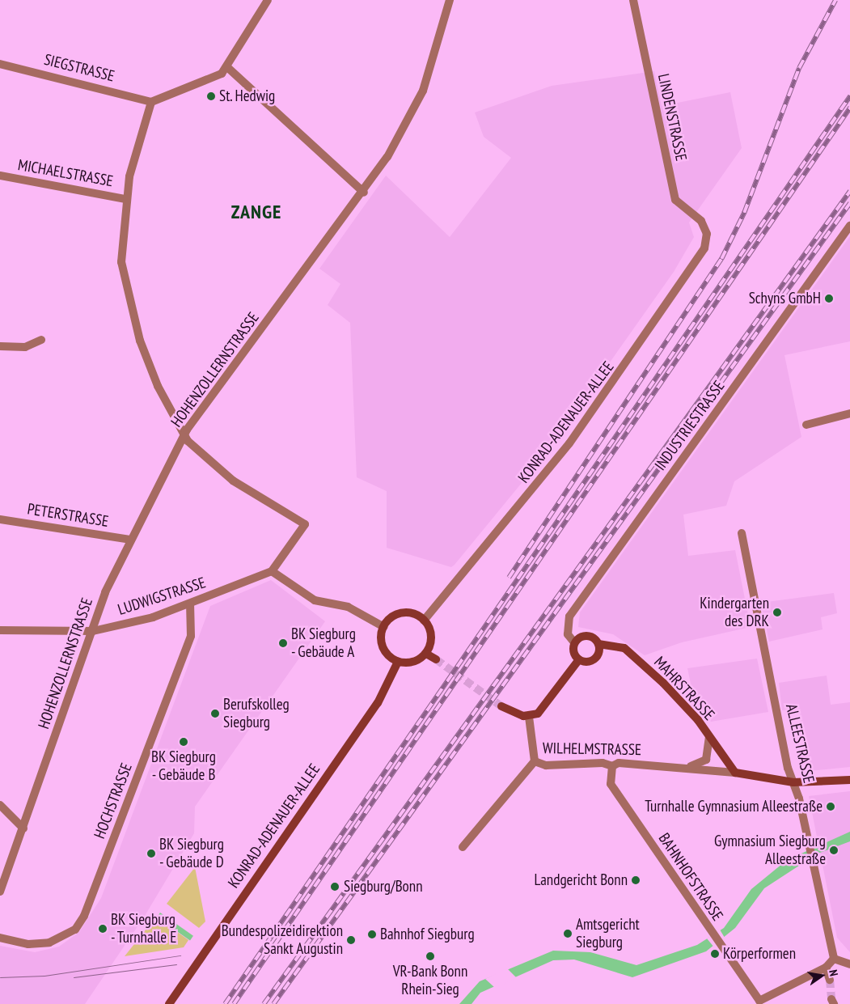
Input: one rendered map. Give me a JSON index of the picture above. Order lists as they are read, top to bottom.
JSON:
{
  "streets": {
    "main road": ["KONRAD-ADENAUER-ALLEE", "MAHRSTRASSE", "WILHELMSTRASSE"],
    "street": [
      "SIEGSTRASSE",
      "LINDENSTRASSE",
      "MICHAELSTRASSE",
      "HOHENZOLLERNSTRASSE",
      "INDUSTRIESTRASSE",
      "PETERSTRASSE",
      "LUDWIGSTRASSE",
      "ALLEESTRASSE",
      "HOCHSTRASSE",
      "BAHNHOFSTRASSE"
    ]
  },
  "crossings": [
    ["LINDENSTRASSE", "KONRAD-ADENAUER-ALLEE"],
    ["HOHENZOLLERNSTRASSE", "PETERSTRASSE"],
    ["HOHENZOLLERNSTRASSE", "LUDWIGSTRASSE"],
    ["INDUSTRIESTRASSE", "MAHRSTRASSE"],
    ["LUDWIGSTRASSE", "HOCHSTRASSE"],
    ["MAHRSTRASSE", "WILHELMSTRASSE"],
    ["ALLEESTRASSE", "WILHELMSTRASSE"],
    ["WILHELMSTRASSE", "BAHNHOFSTRASSE"]
  ],
  "districts": ["ZANGE"],
  "places": [
    "St. Hedwig",
    "Schyns GmbH",
    "Kindergarten des DRK",
    "BK Siegburg - Gebäude A",
    "Berufskolleg Siegburg",
    "BK Siegburg - Gebäude B",
    "Turnhalle Gymnasium Alleestraße",
    "Gymnasium Siegburg Alleestraße",
    "BK Siegburg - Gebäude D",
    "Landgericht Bonn",
    "Siegburg/Bonn",
    "BK Siegburg - Turnhalle E",
    "Amtsgericht Siegburg",
    "Bahnhof Siegburg",
    "Bundespolizeidirektion Sankt Augustin",
    "Körperformen",
    "VR-Bank Bonn Rhein-Sieg"
  ],
  "north": "right"
}
